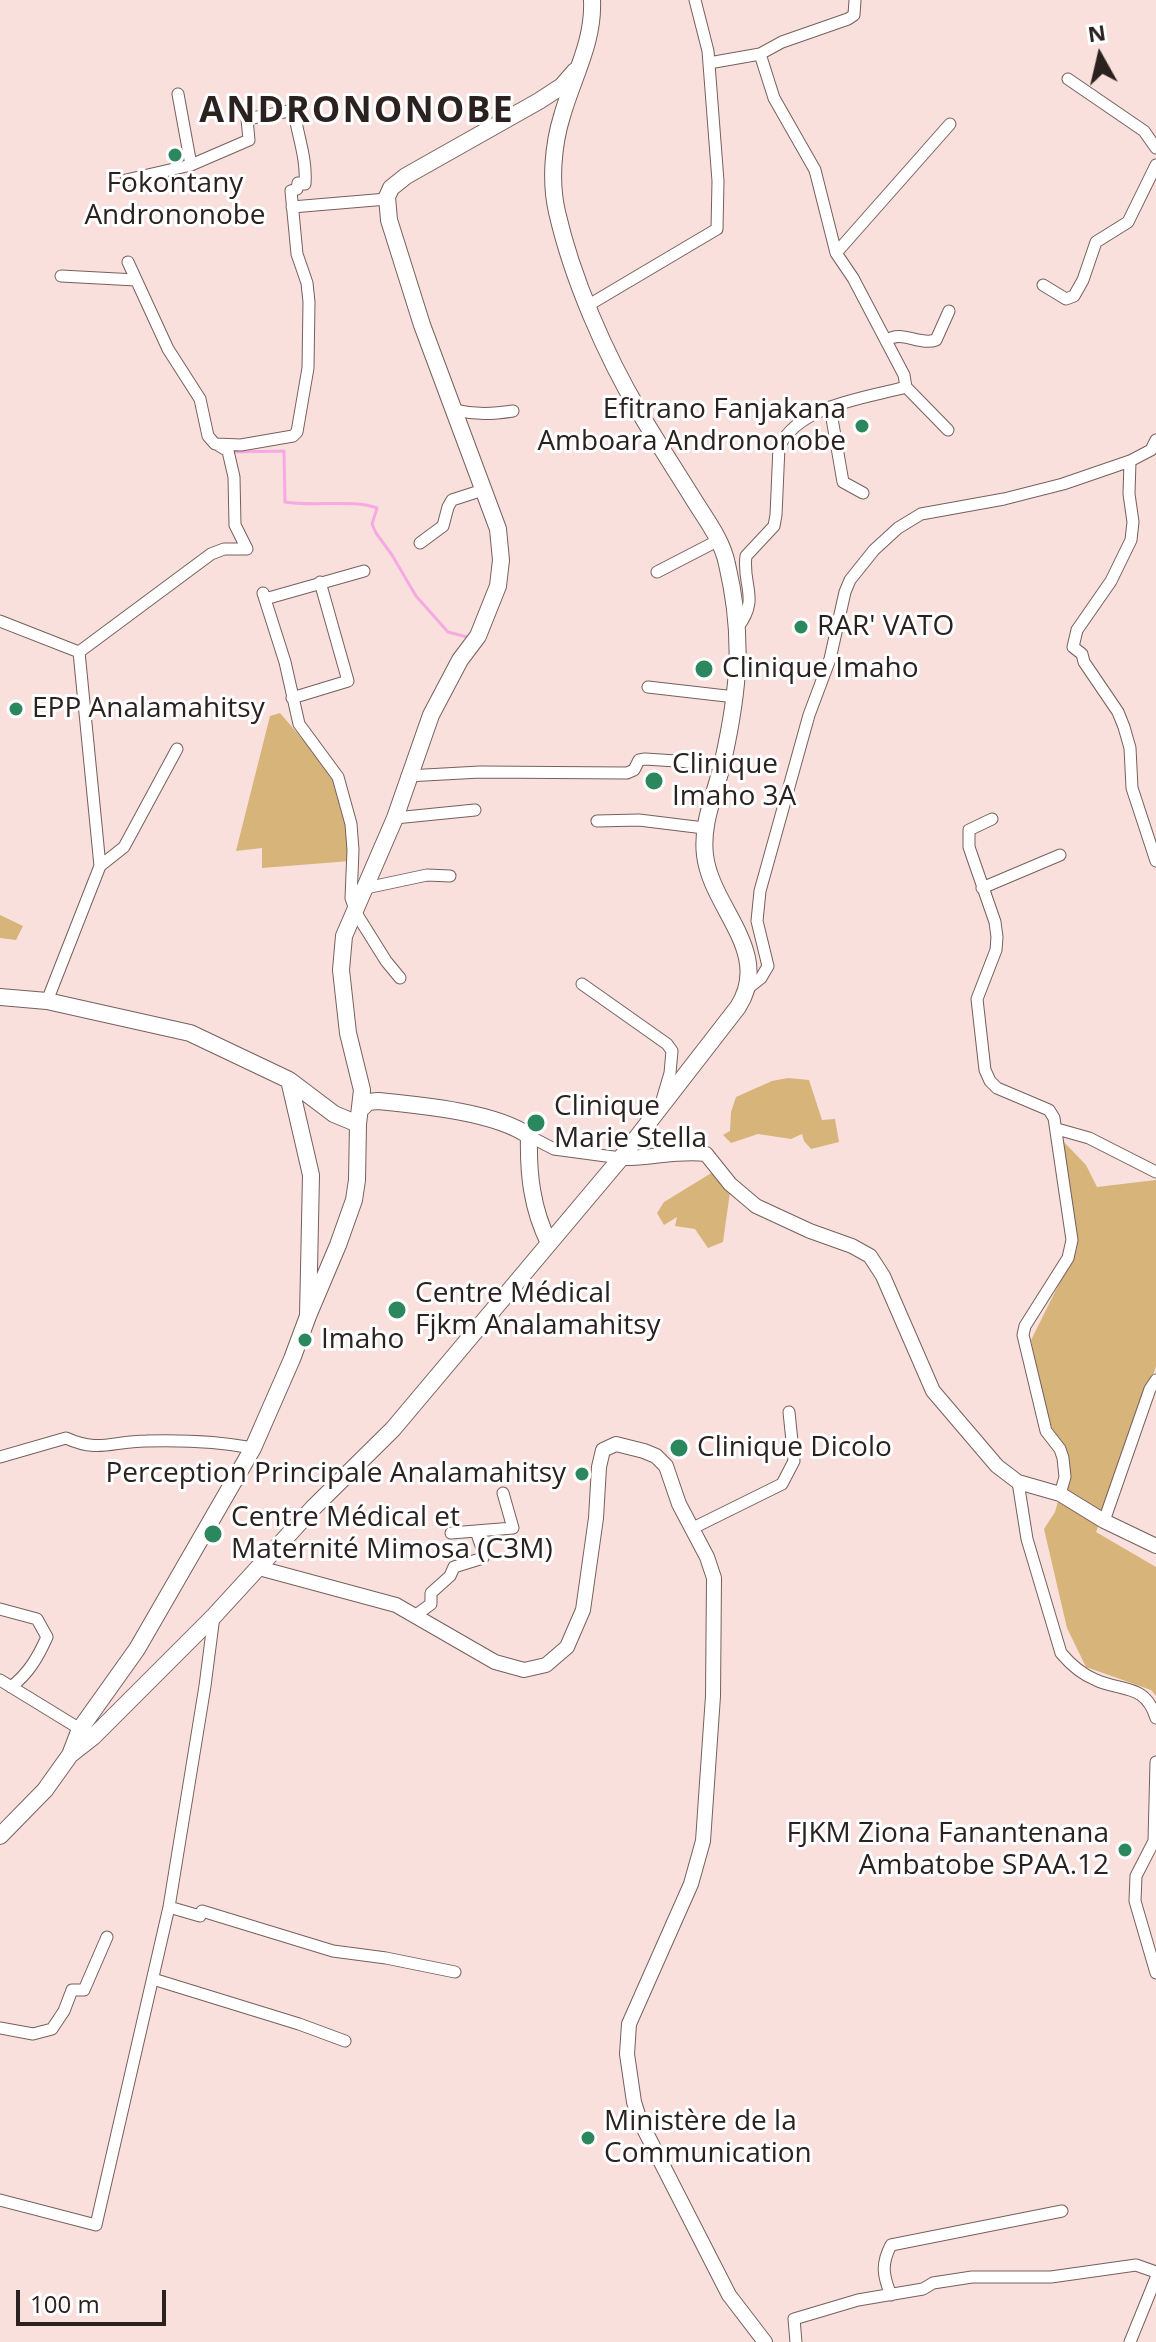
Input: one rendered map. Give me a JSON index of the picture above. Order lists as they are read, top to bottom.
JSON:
{
  "districts": ["ANDRONONOBE"],
  "places": [
    "Fokontany Andrononobe",
    "Efitrano Fanjakana Amboara Andrononobe",
    "RAR' VATO",
    "Clinique Imaho",
    "EPP Analamahitsy",
    "Clinique Imaho 3A",
    "Clinique Marie Stella",
    "Centre Médical Fjkm Analamahitsy",
    "Imaho",
    "Clinique Dicolo",
    "Perception Principale Analamahitsy",
    "Centre Médical et Maternité Mimosa (C3M)",
    "FJKM Ziona Fanantenana Ambatobe SPAA.12",
    "Ministère de la Communication"
  ],
  "scale_bar": "100 m",
  "north": "top"
}
